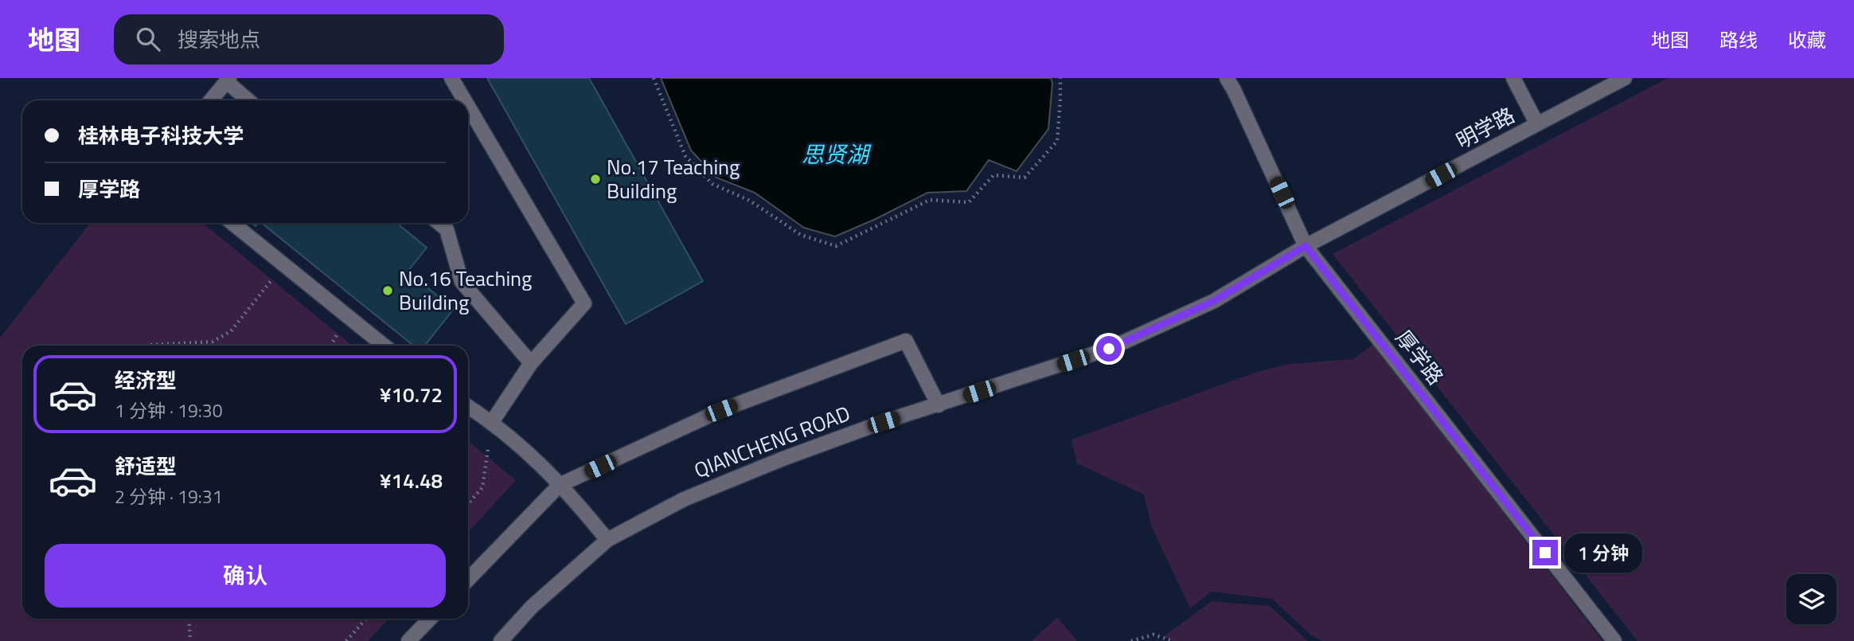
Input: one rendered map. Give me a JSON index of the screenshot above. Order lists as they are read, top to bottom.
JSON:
{
  "streets": {
    "street": ["明学路", "厚学路", "QIANCHENG ROAD"]
  },
  "crossings": [
    ["明学路", "厚学路"],
    ["明学路", "QIANCHENG ROAD"],
    ["厚学路", "QIANCHENG ROAD"]
  ],
  "water": ["思贤湖"],
  "places": ["No.17 Teaching Building", "No.16 Teaching Building"],
  "page": {
    "header": "地图",
    "search": "搜索地点",
    "nav": ["地图", "路线", "收藏"],
    "banner": ["桂林电子科技大学", "厚学路"],
    "list": [
      {
        "name": "经济型",
        "note": "1 分钟 · 19:30",
        "value": "¥10.72"
      },
      {
        "name": "舒适型",
        "note": "2 分钟 · 19:31",
        "value": "¥14.48"
      }
    ],
    "buttons": "确认",
    "bubble": "1 分钟"
  }
}
